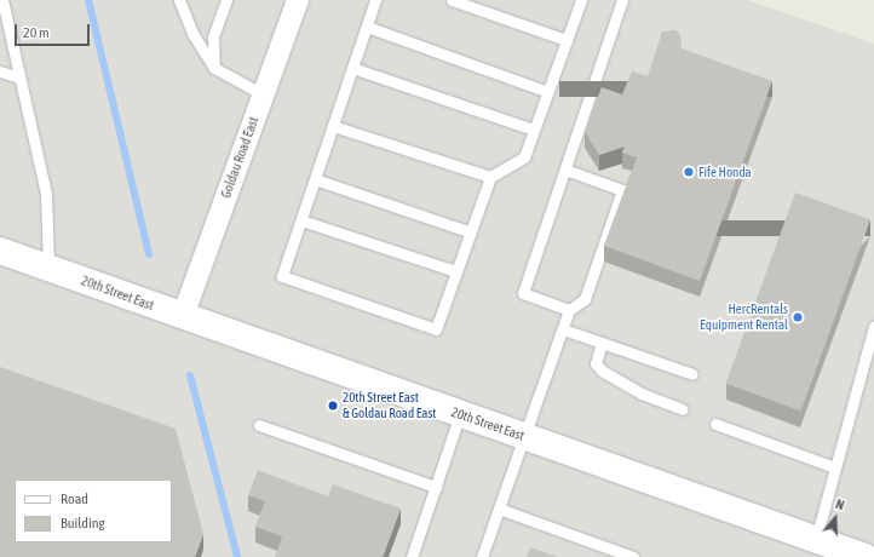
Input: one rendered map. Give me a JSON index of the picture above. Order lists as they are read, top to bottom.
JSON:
{
  "streets": {
    "main road": ["20th Street East"],
    "street": ["Goldau Road East"]
  },
  "crossings": [
    ["Goldau Road East", "20th Street East"]
  ],
  "places": ["Fife Honda", "HercRentals Equipment Rental", "20th Street East & Goldau Road East"],
  "legend": ["Road", "Building"],
  "scale_bar": "20 m",
  "north": "top"
}
